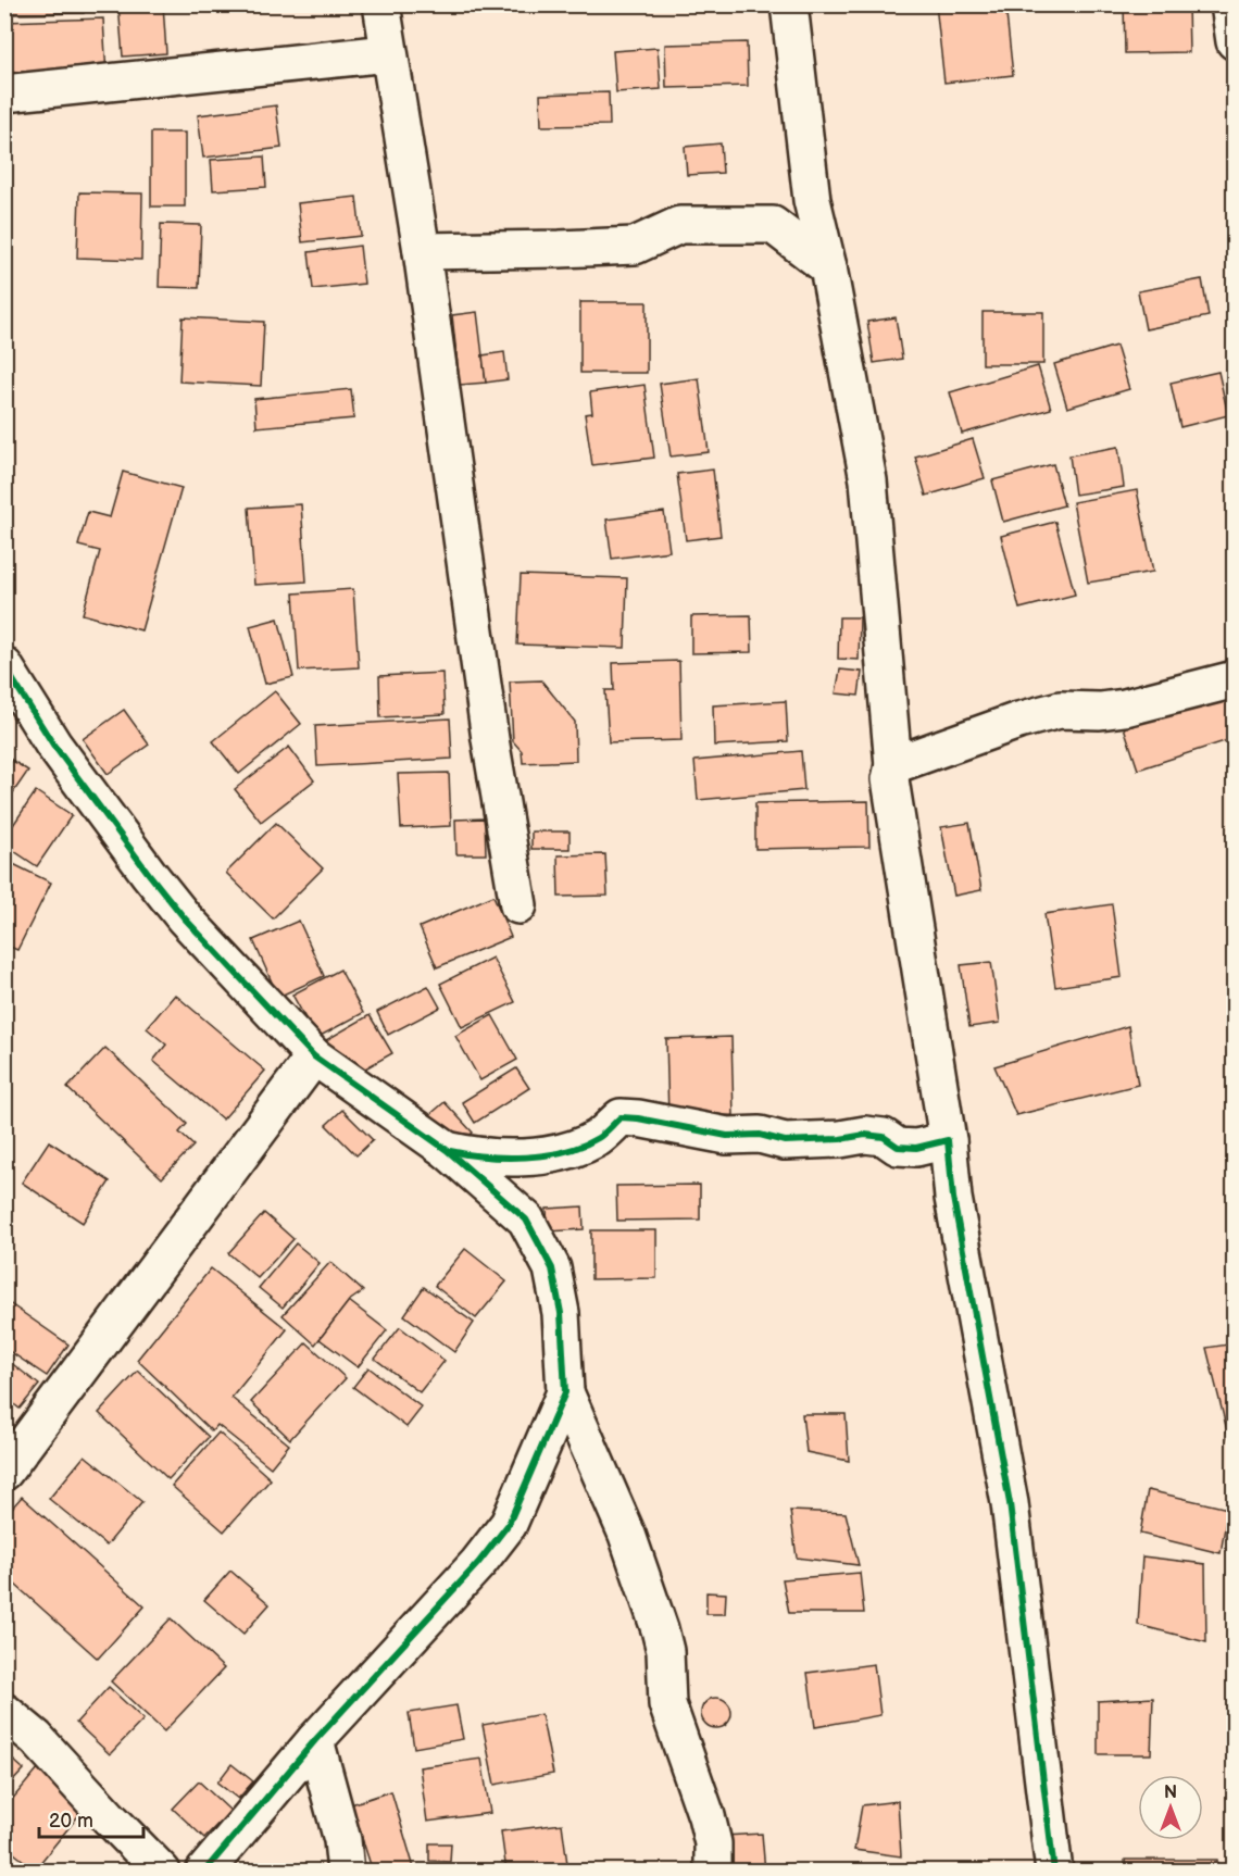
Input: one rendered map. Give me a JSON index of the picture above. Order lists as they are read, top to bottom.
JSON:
{
  "scale_bar": "20 m",
  "north": "top"
}
